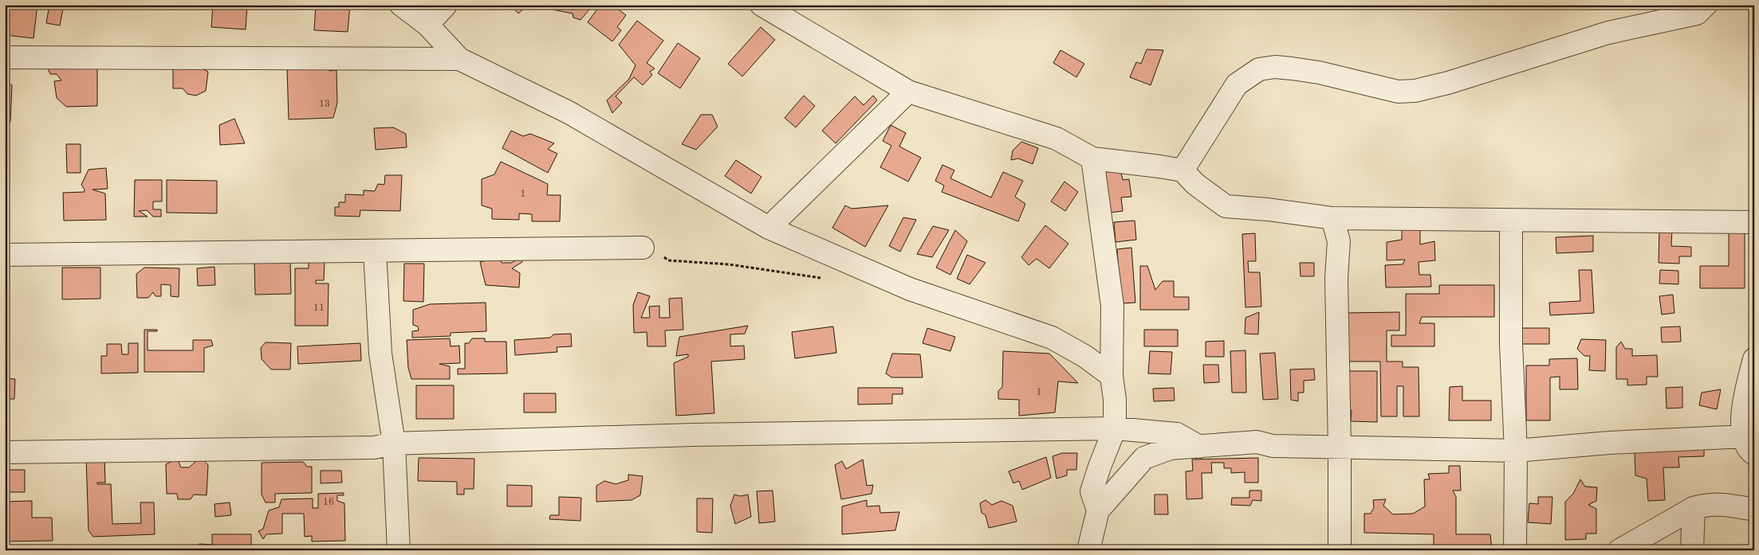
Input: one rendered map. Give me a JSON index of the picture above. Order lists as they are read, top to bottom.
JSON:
{
  "house_numbers": [
    "13",
    "1",
    "11",
    "1",
    "16"
  ]
}
